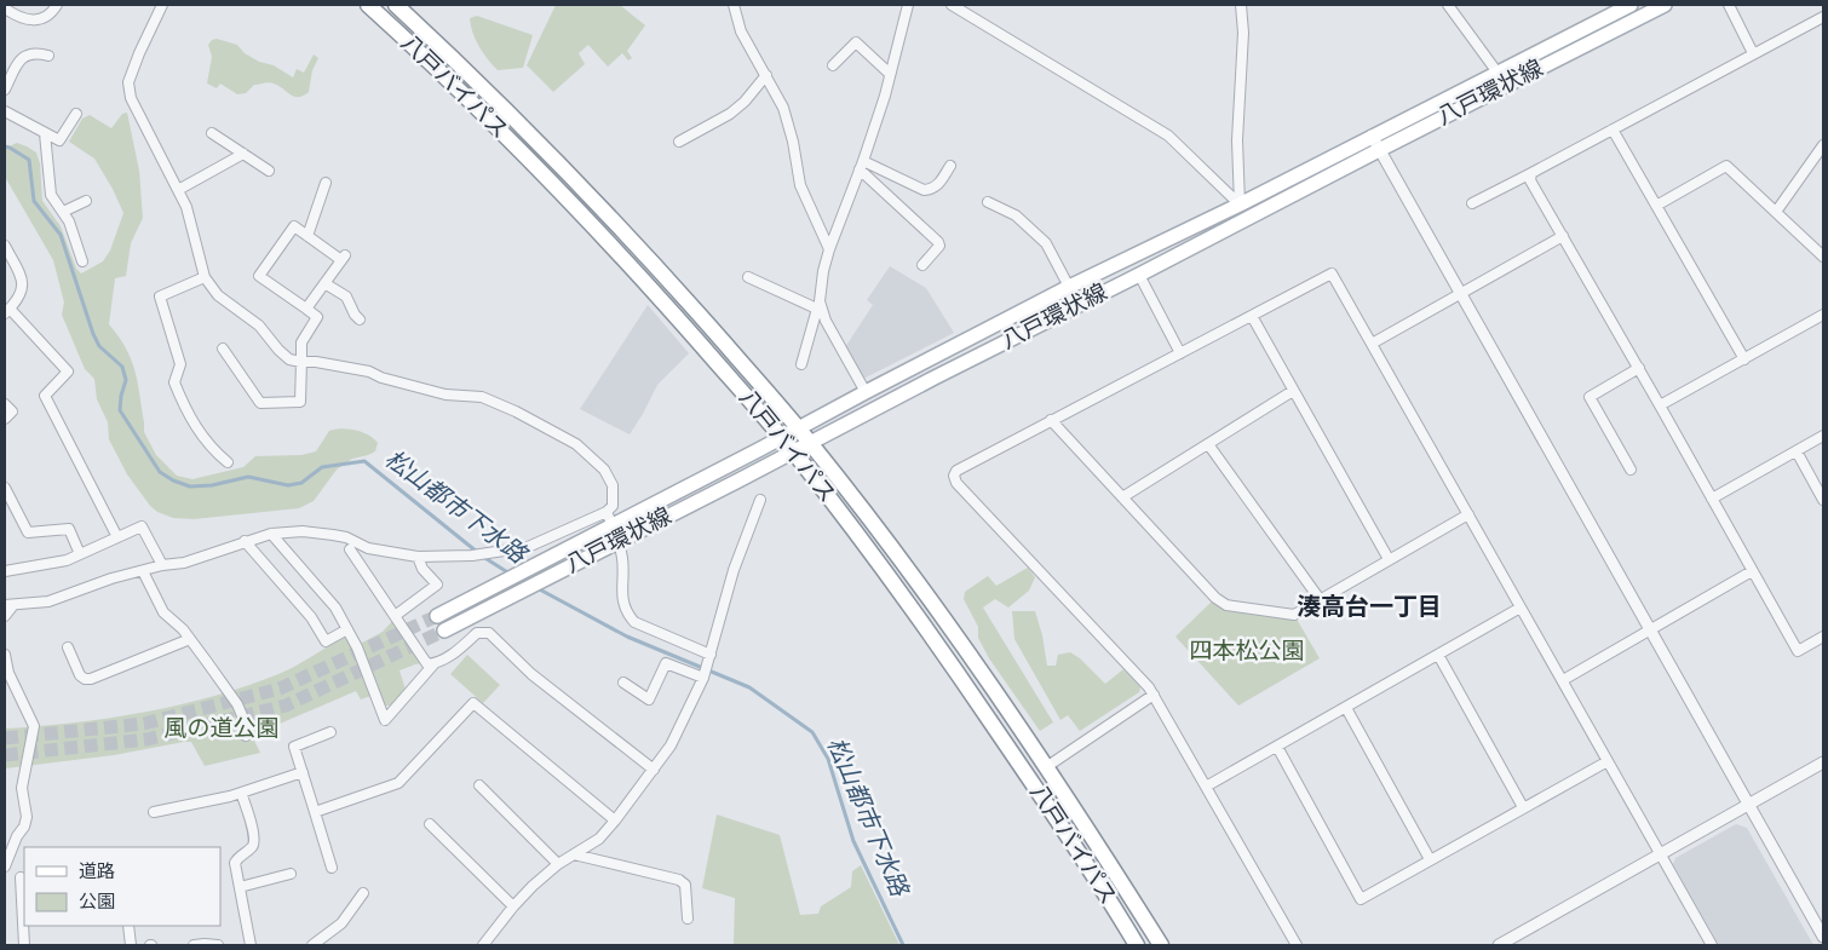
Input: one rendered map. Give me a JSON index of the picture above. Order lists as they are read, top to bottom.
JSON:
{
  "streets": {
    "highway": ["八戸バイパス"],
    "main road": ["八戸環状線"]
  },
  "crossings": [
    ["八戸バイパス", "八戸環状線"]
  ],
  "districts": ["湊高台一丁目"],
  "water": ["松山都市下水路"],
  "parks": ["四本松公園", "風の道公園"],
  "legend": ["道路", "公園"]
}
